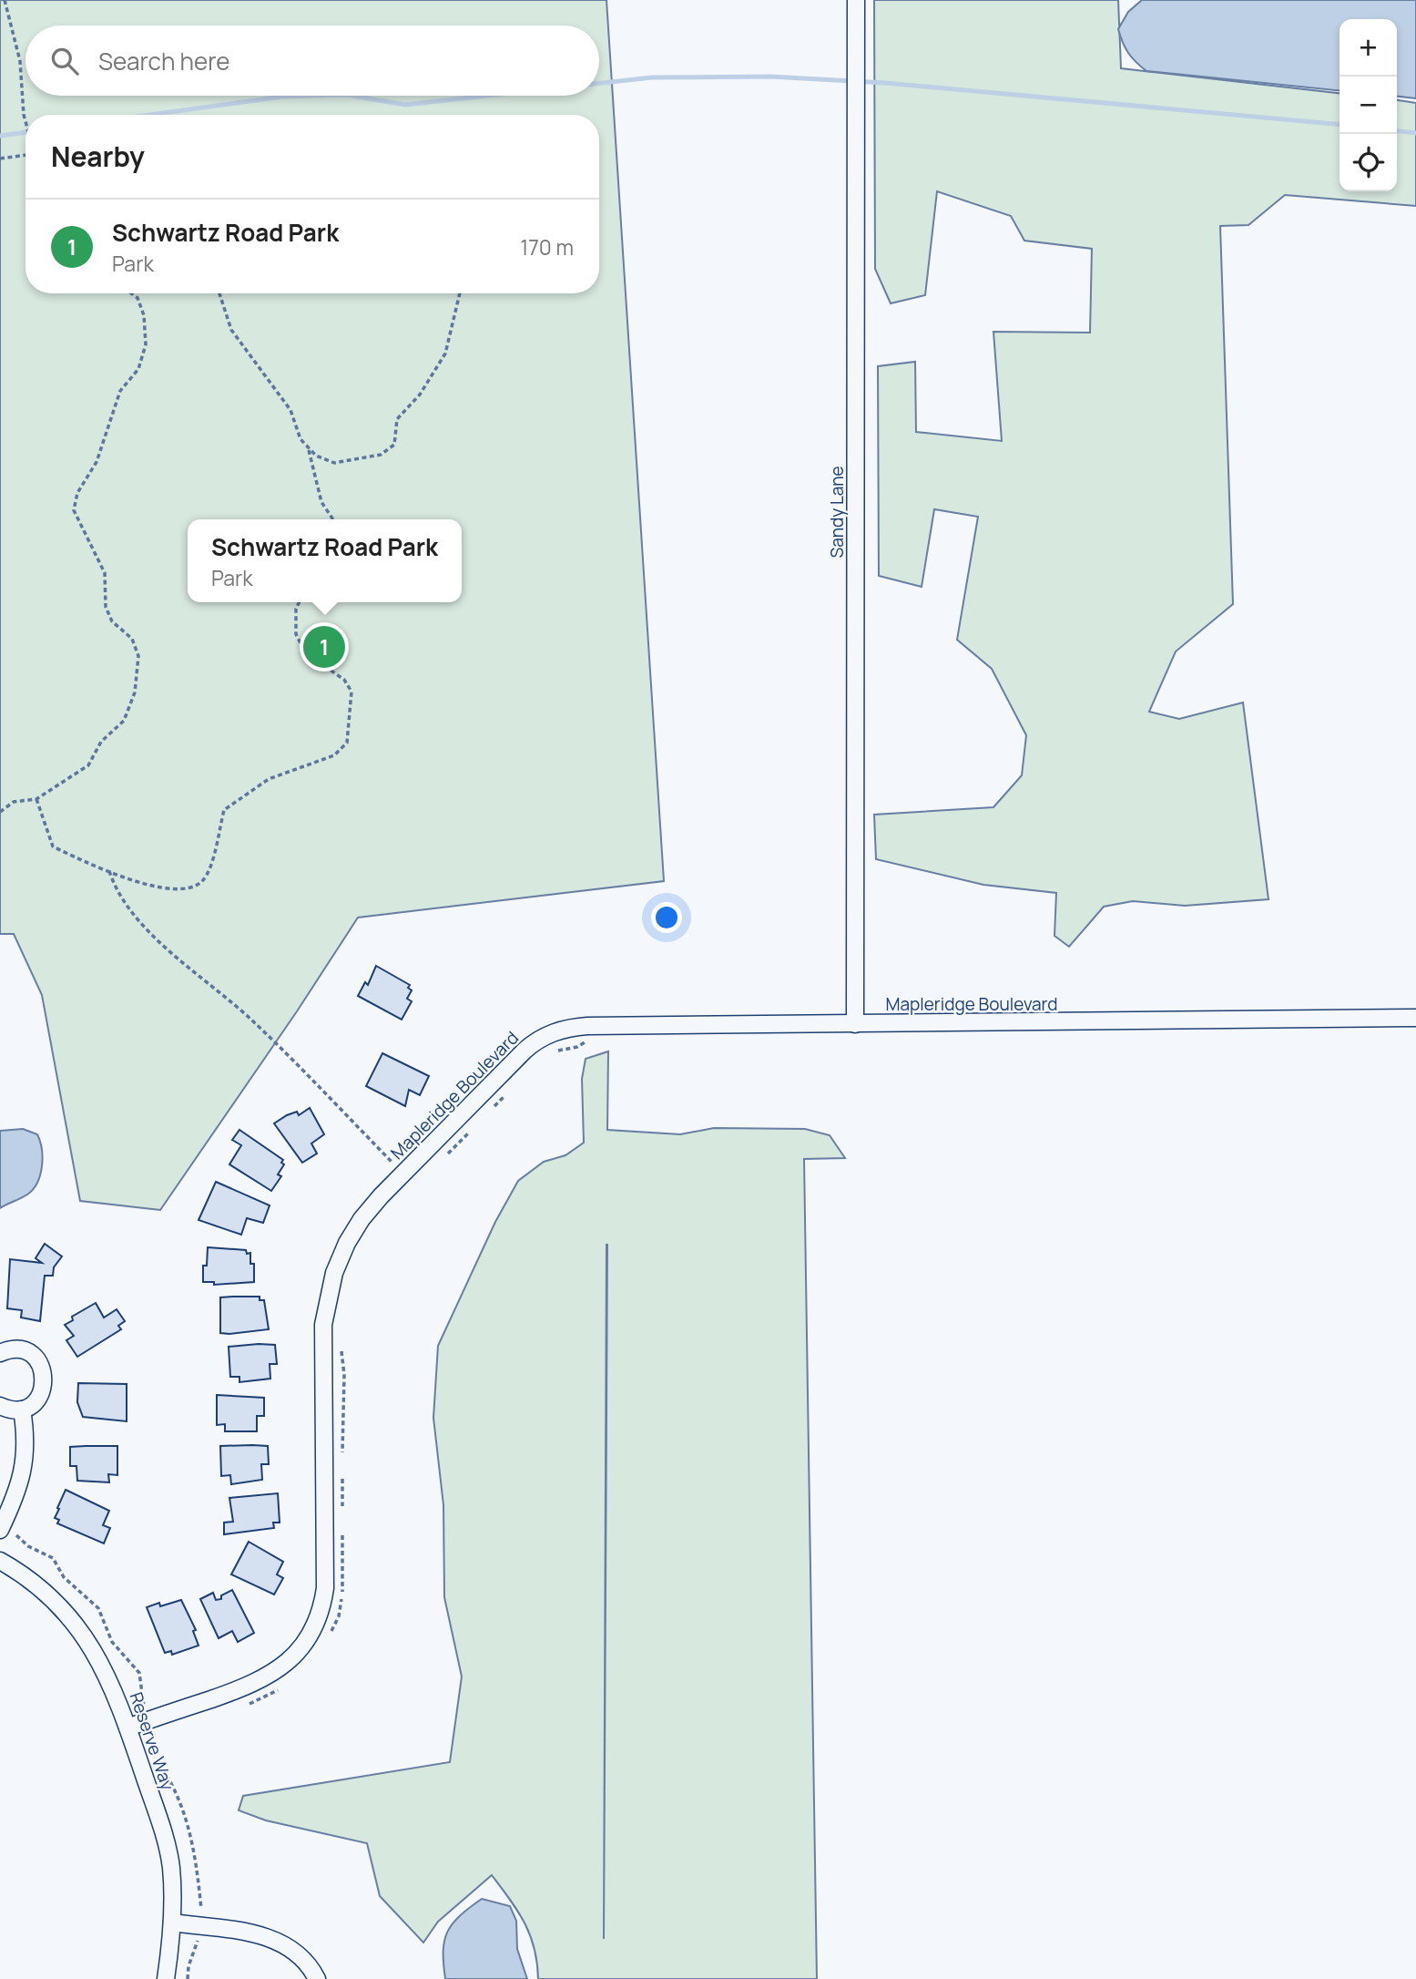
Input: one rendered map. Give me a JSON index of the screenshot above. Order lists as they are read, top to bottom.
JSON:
{
  "streets": {
    "street": ["Sandy Lane", "Mapleridge Boulevard", "Reserve Way"]
  },
  "crossings": [
    ["Sandy Lane", "Mapleridge Boulevard"],
    ["Mapleridge Boulevard", "Reserve Way"]
  ],
  "page": {
    "map_buttons": ["+", "−"],
    "search": "Search here",
    "heading": "Nearby",
    "list": [
      {
        "mark": "1",
        "name": "Schwartz Road Park",
        "note": "Park",
        "value": "170 m"
      }
    ],
    "popup": ["Schwartz Road Park", "Park"],
    "pins": "1"
  }
}
